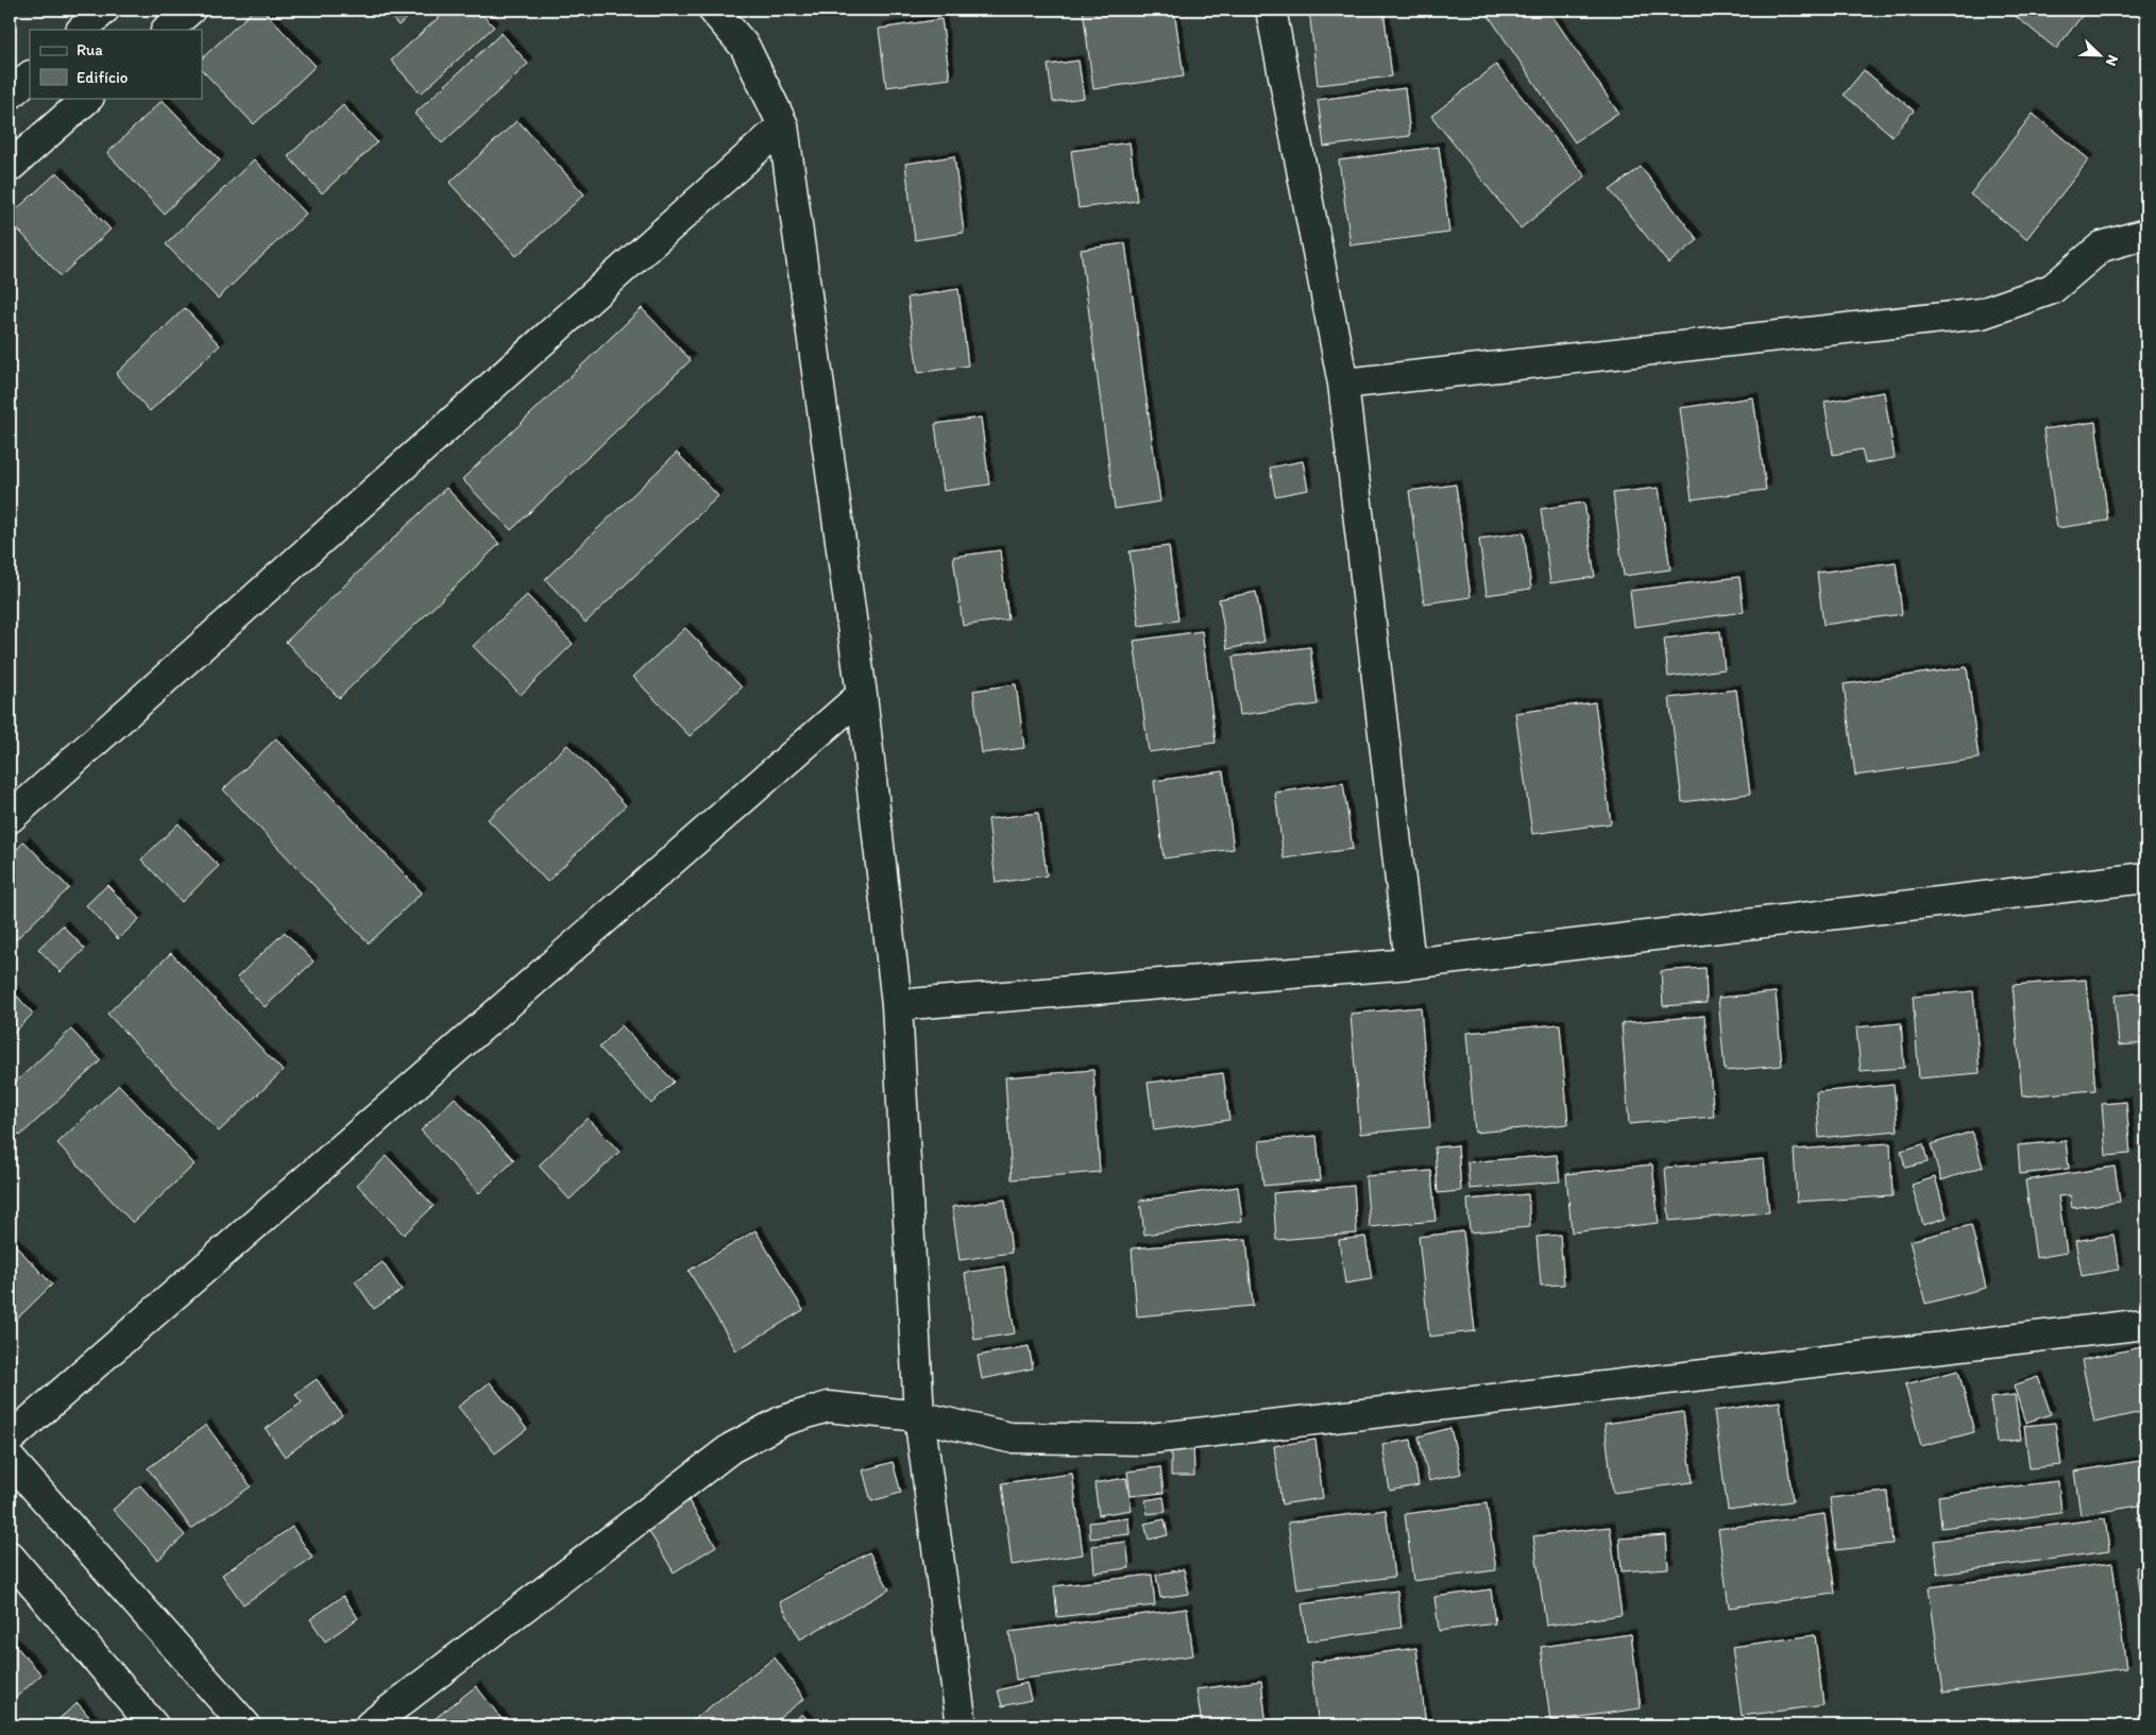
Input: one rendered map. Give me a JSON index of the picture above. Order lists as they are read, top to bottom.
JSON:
{
  "legend": ["Rua", "Edifício"],
  "north": "bottom right"
}
